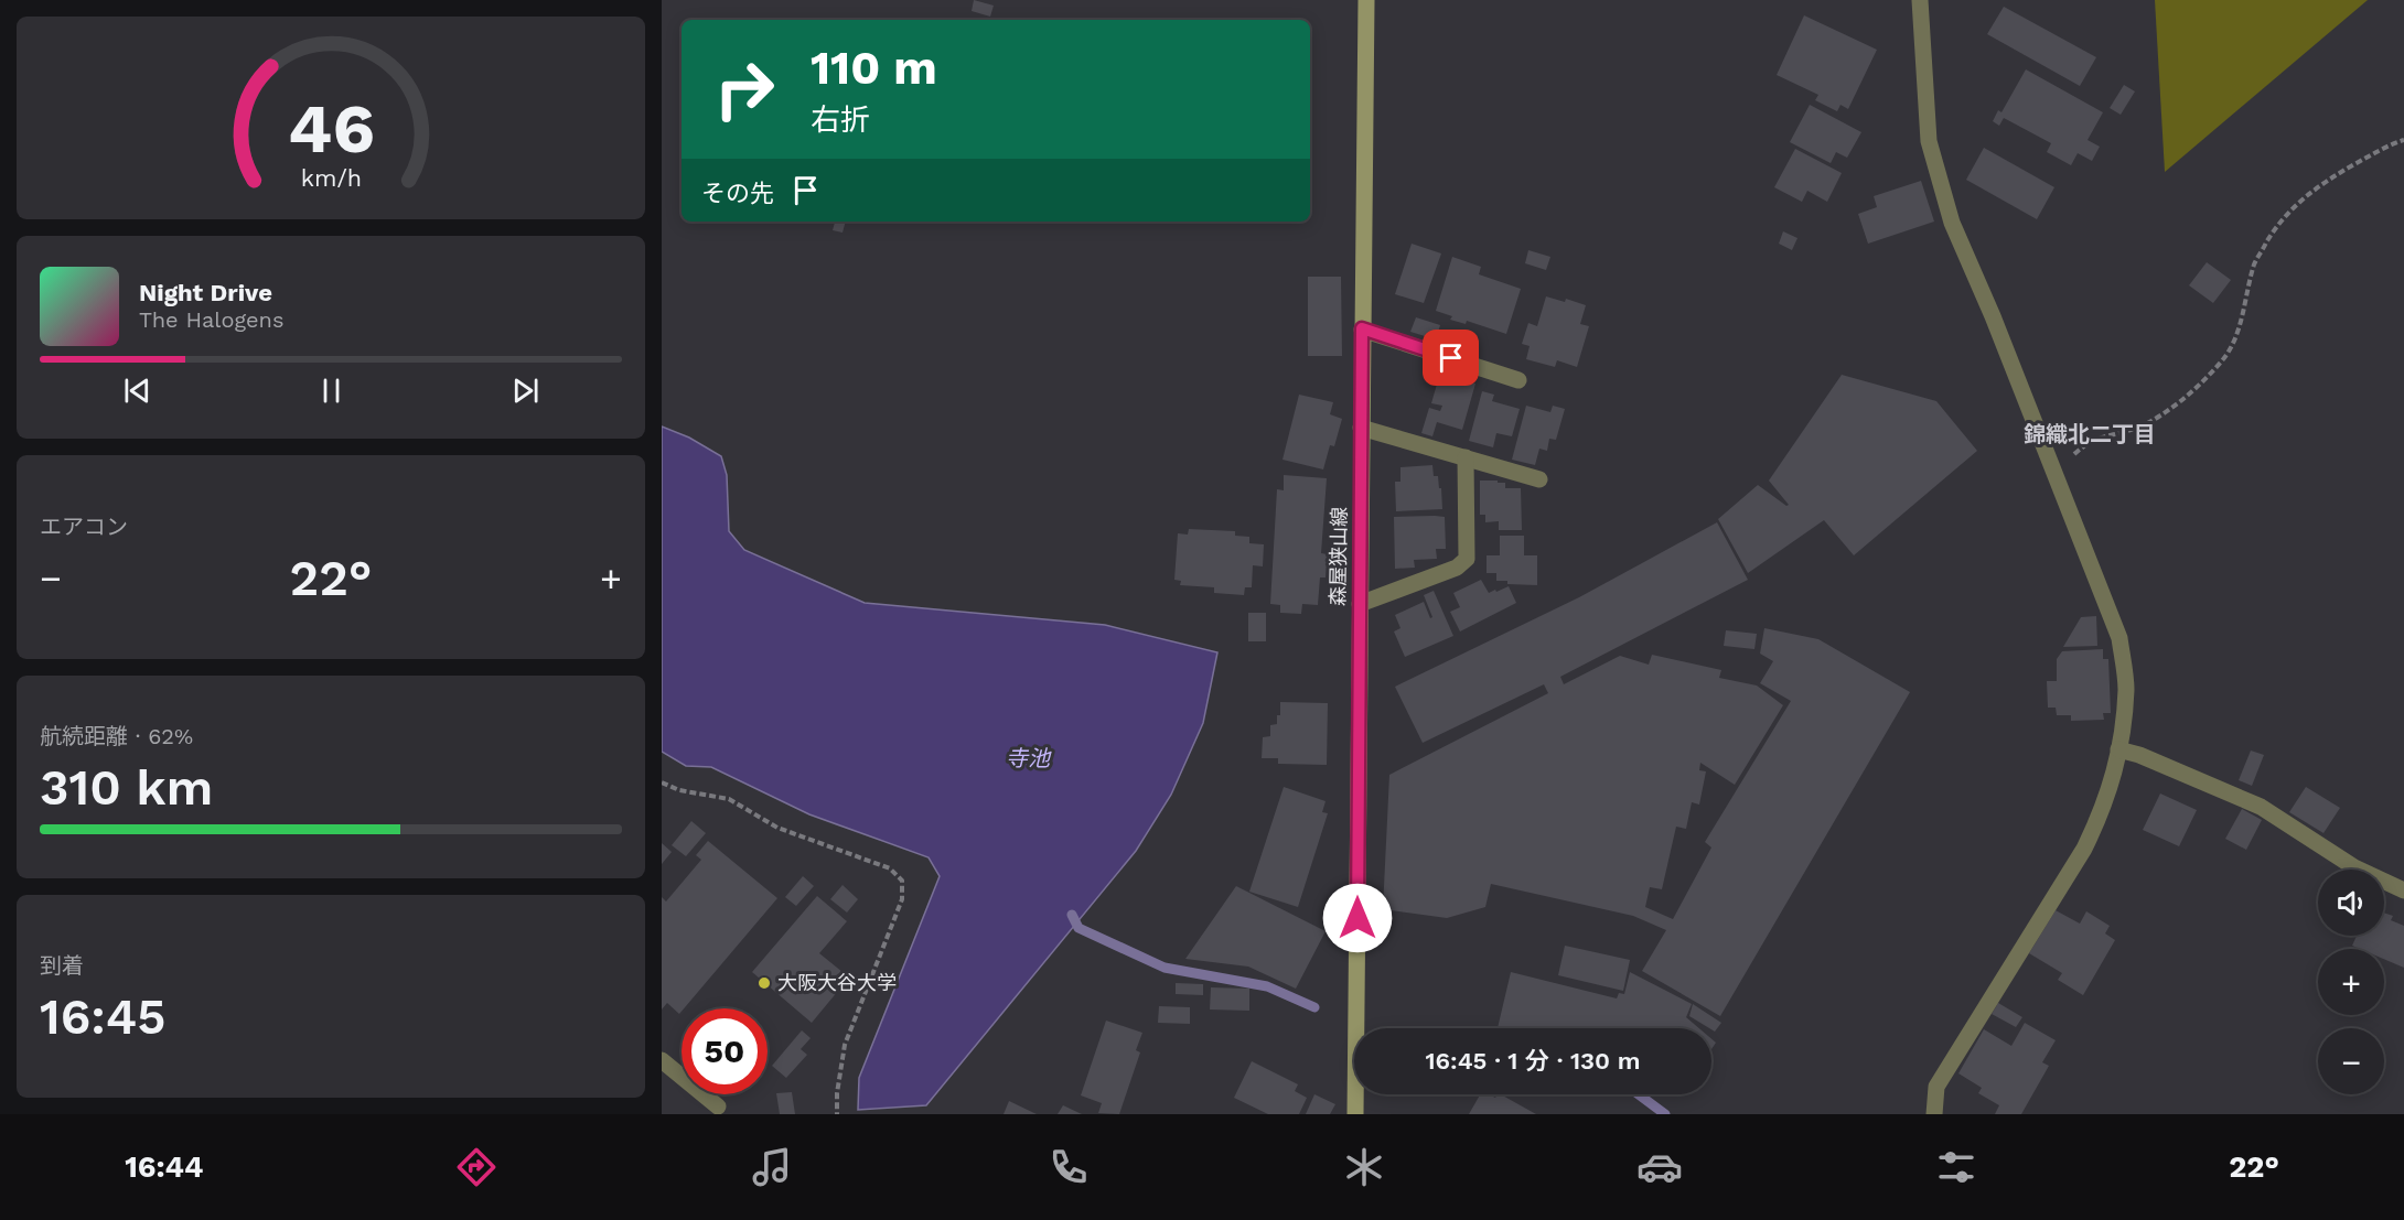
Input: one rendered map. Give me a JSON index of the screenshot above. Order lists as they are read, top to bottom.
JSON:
{
  "streets": {
    "main road": ["森屋狭山線"]
  },
  "districts": ["錦織北二丁目"],
  "water": ["寺池"],
  "places": ["大阪大谷大学"],
  "page": {
    "turn": ["110 m", "右折"],
    "then": "その先",
    "song": ["Night Drive", "The Halogens"],
    "tile": [
      "エアコン",
      ["航続距離 · 62%", "310 km"],
      ["到着", "16:45"]
    ],
    "heat": ["−", "22°", "+"],
    "map_buttons": ["+", "−"],
    "limit": "50",
    "trip": "16:45 · 1 分 · 130 m",
    "tabs": ["16:44", "22°"],
    "gauge": ["46", "km/h"]
  }
}
